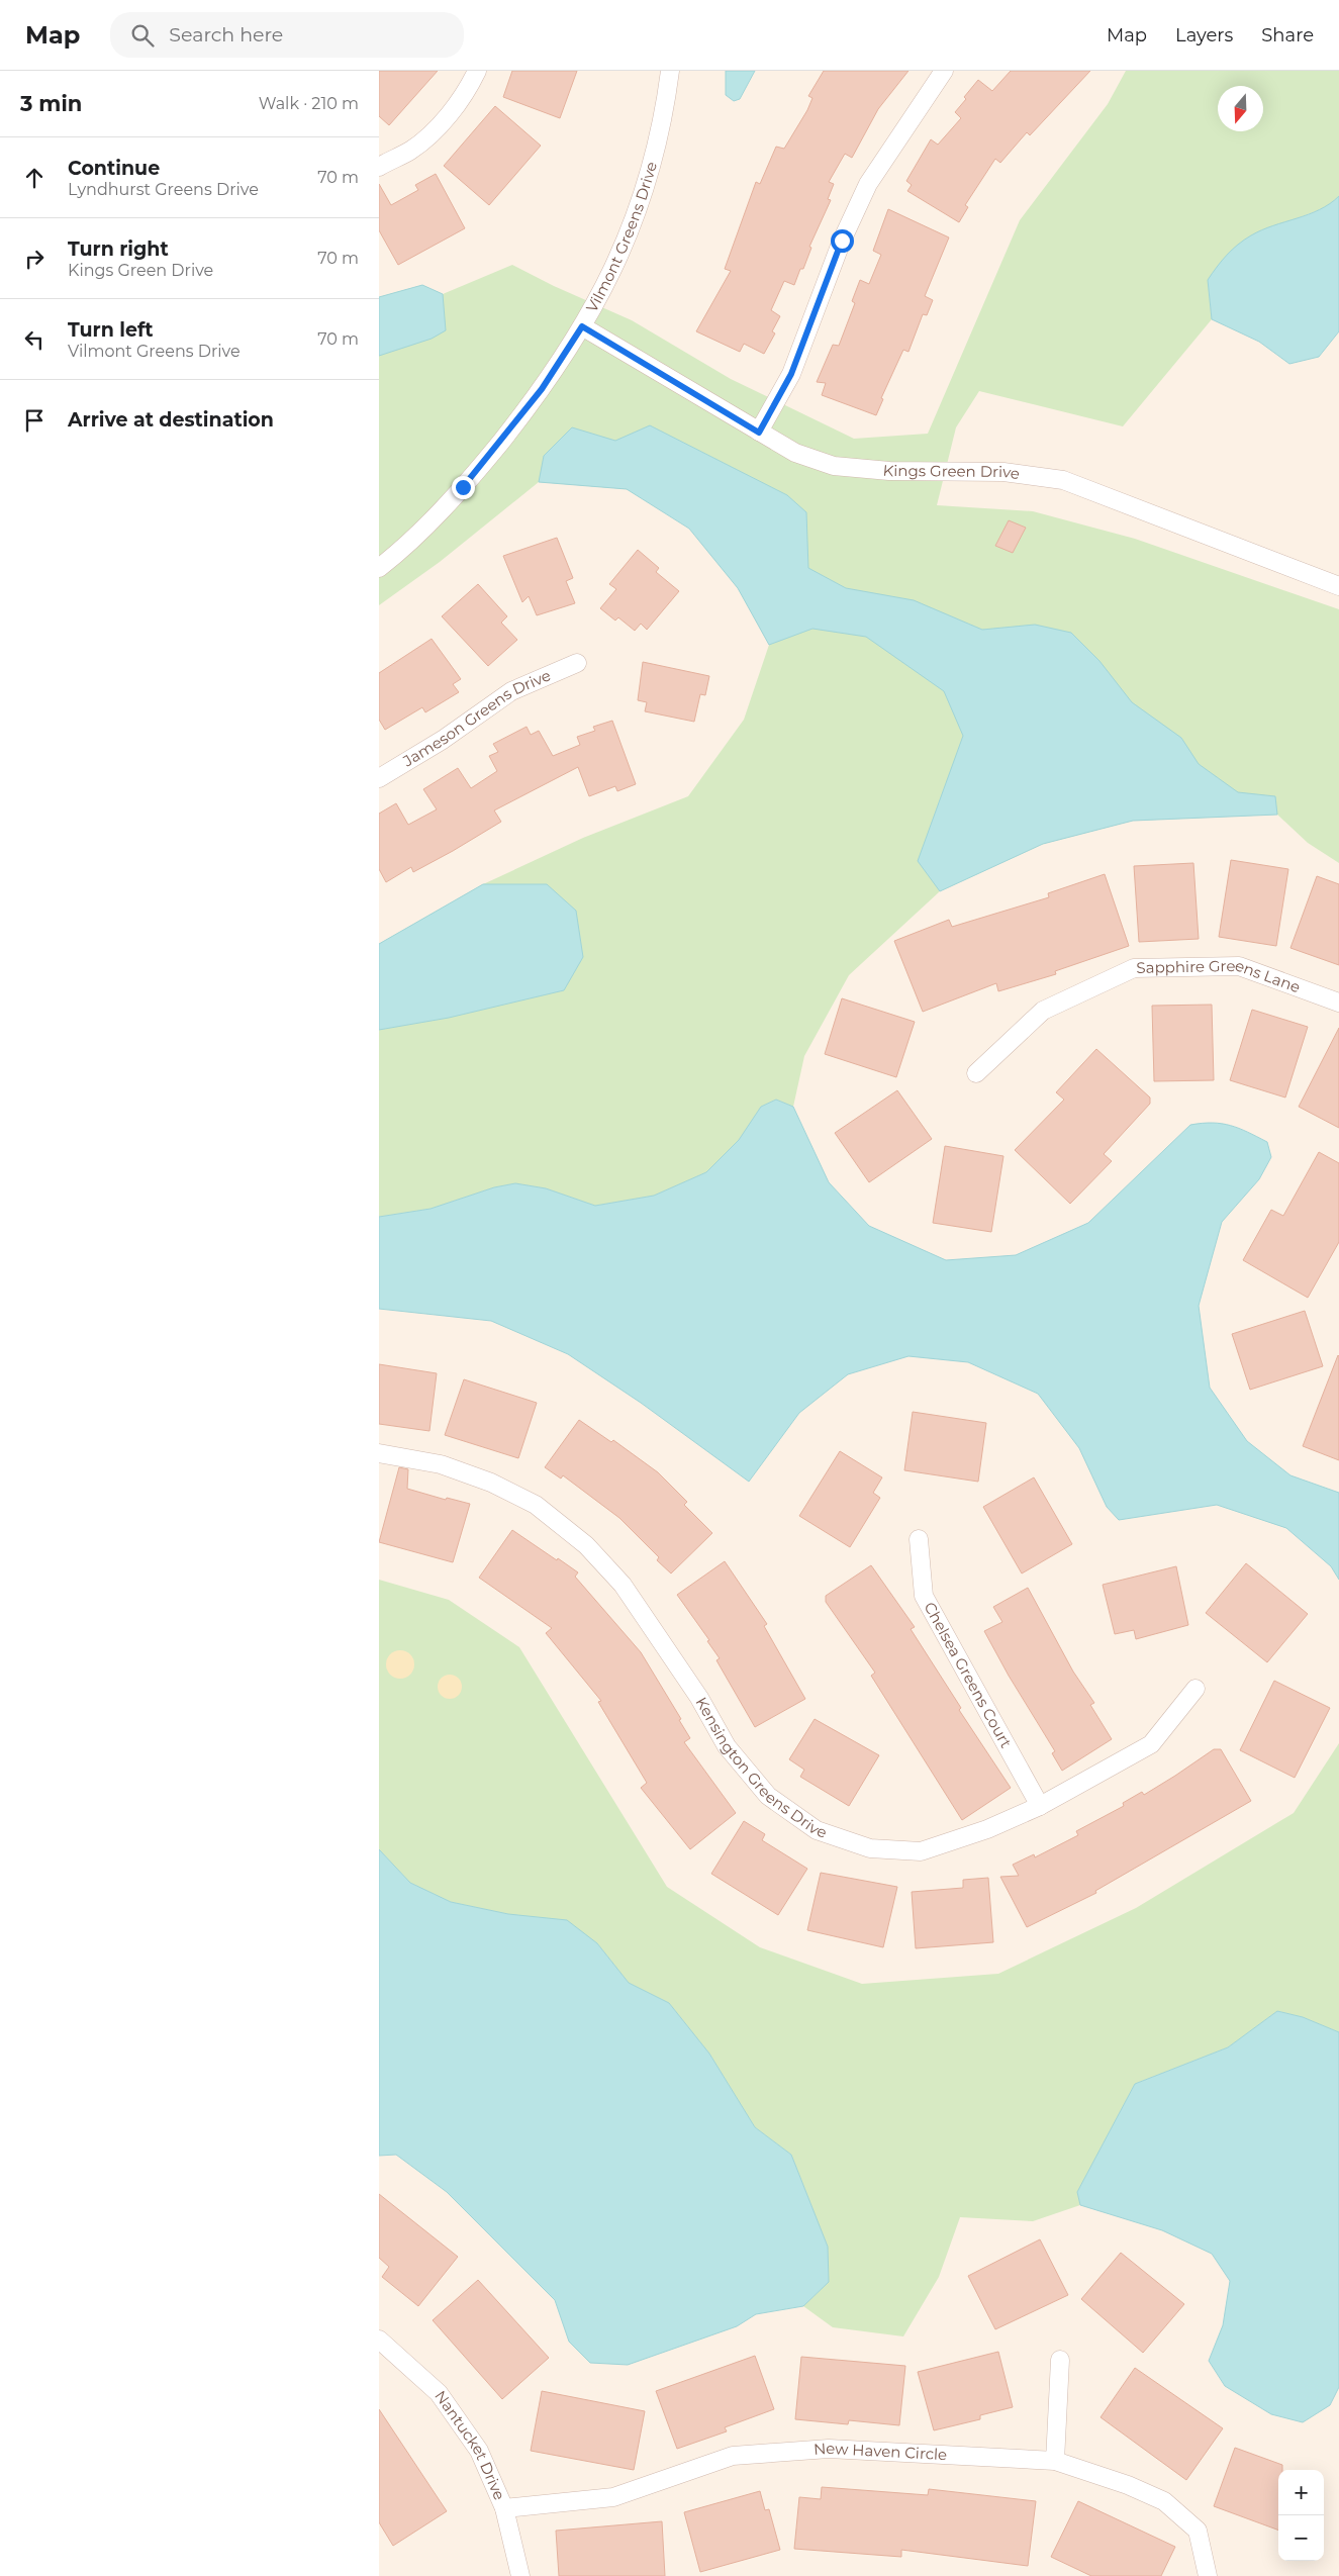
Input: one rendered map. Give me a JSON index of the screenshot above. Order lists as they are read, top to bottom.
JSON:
{
  "streets": {
    "street": [
      "Vilmont Greens Drive",
      "Kings Green Drive",
      "Jameson Greens Drive",
      "Sapphire Greens Lane",
      "Chelsea Greens Court",
      "Kensington Greens Drive",
      "Nantucket Drive",
      "New Haven Circle"
    ]
  },
  "crossings": [
    ["Vilmont Greens Drive", "Kings Green Drive"],
    ["Chelsea Greens Court", "Kensington Greens Drive"],
    ["Nantucket Drive", "New Haven Circle"]
  ],
  "north": "bottom",
  "page": {
    "header": "Map",
    "search": "Search here",
    "nav": ["Map", "Layers", "Share"],
    "heading": ["3 min", "Walk · 210 m"],
    "list": [
      ["Continue", "Lyndhurst Greens Drive", "70 m"],
      ["Turn right", "Kings Green Drive", "70 m"],
      ["Turn left", "Vilmont Greens Drive", "70 m"],
      "Arrive at destination"
    ],
    "map_buttons": ["+", "−"]
  }
}
